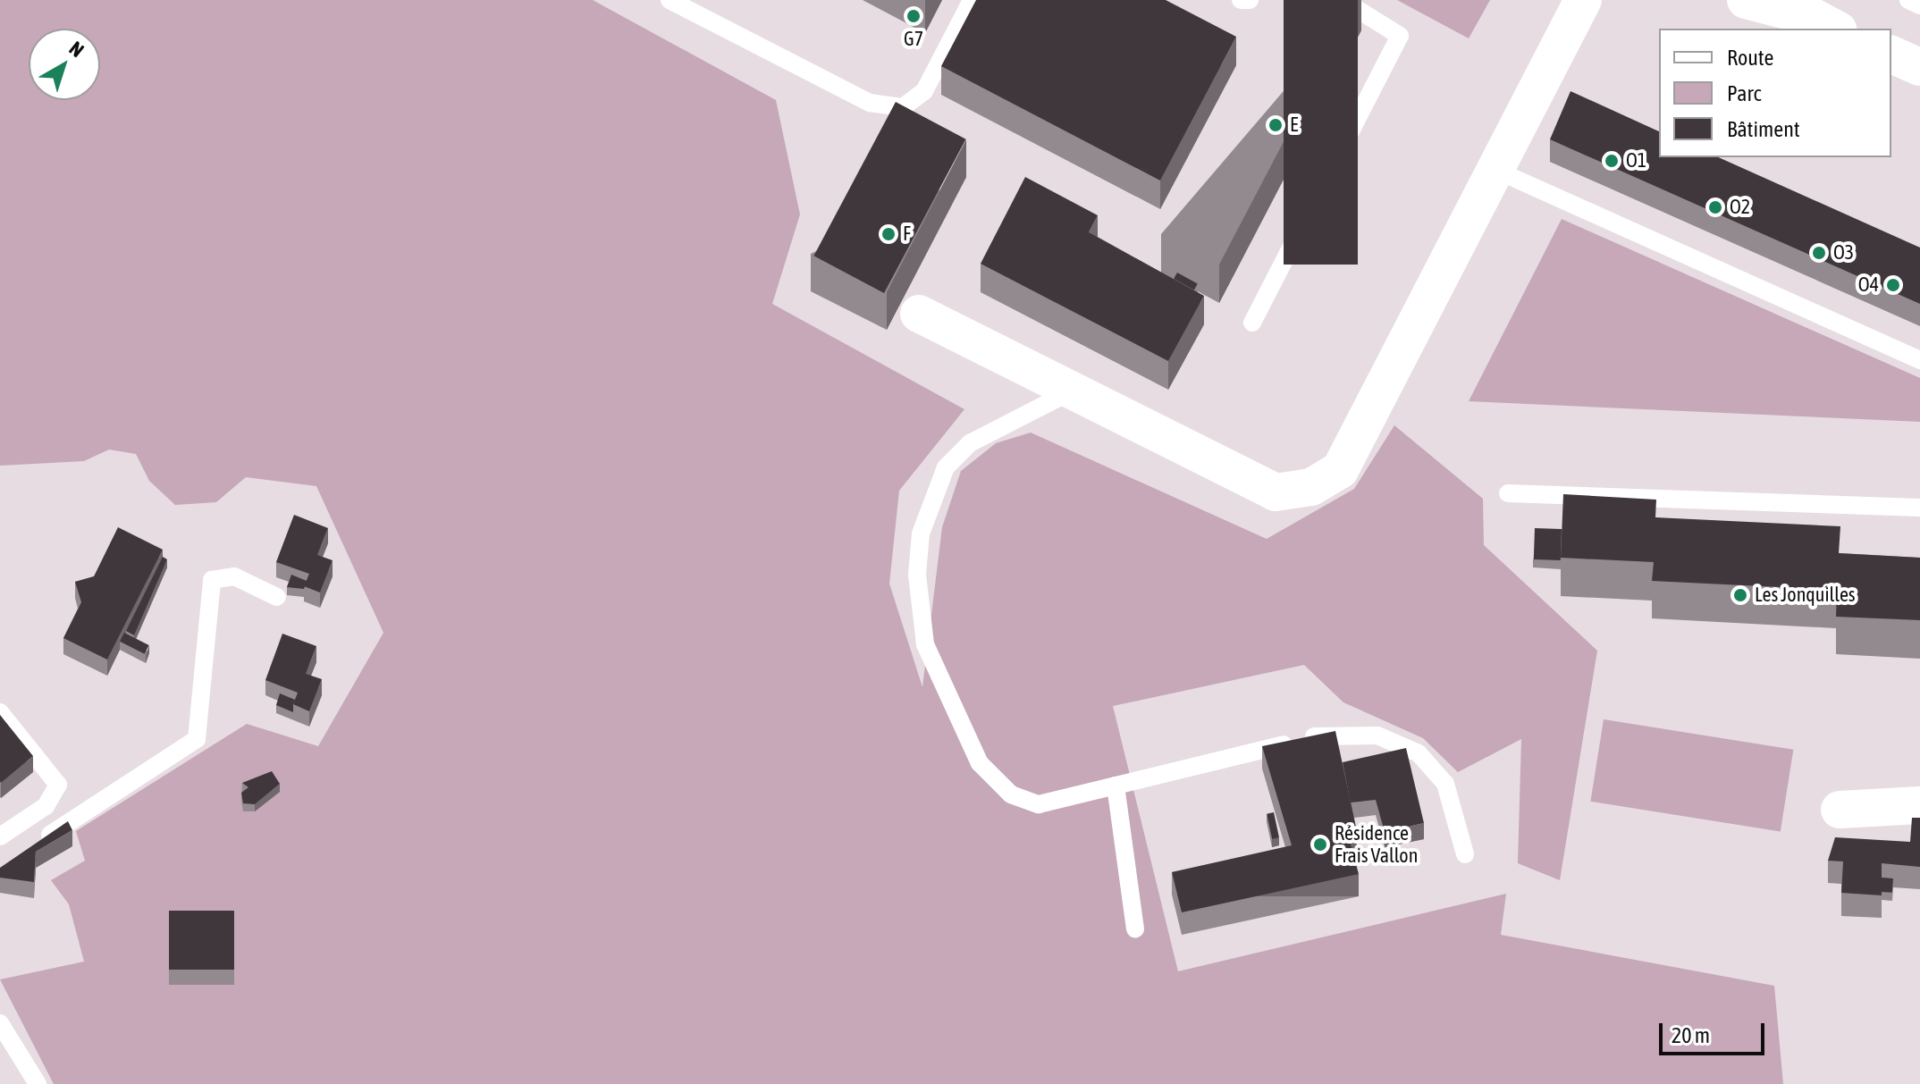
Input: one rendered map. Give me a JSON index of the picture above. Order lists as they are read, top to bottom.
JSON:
{
  "places": [
    "G7",
    "E",
    "O1",
    "O2",
    "F",
    "O3",
    "O4",
    "Les Jonquilles",
    "Résidence Frais Vallon"
  ],
  "legend": ["Route", "Parc", "Bâtiment"],
  "scale_bar": "20 m",
  "north": "top right"
}
